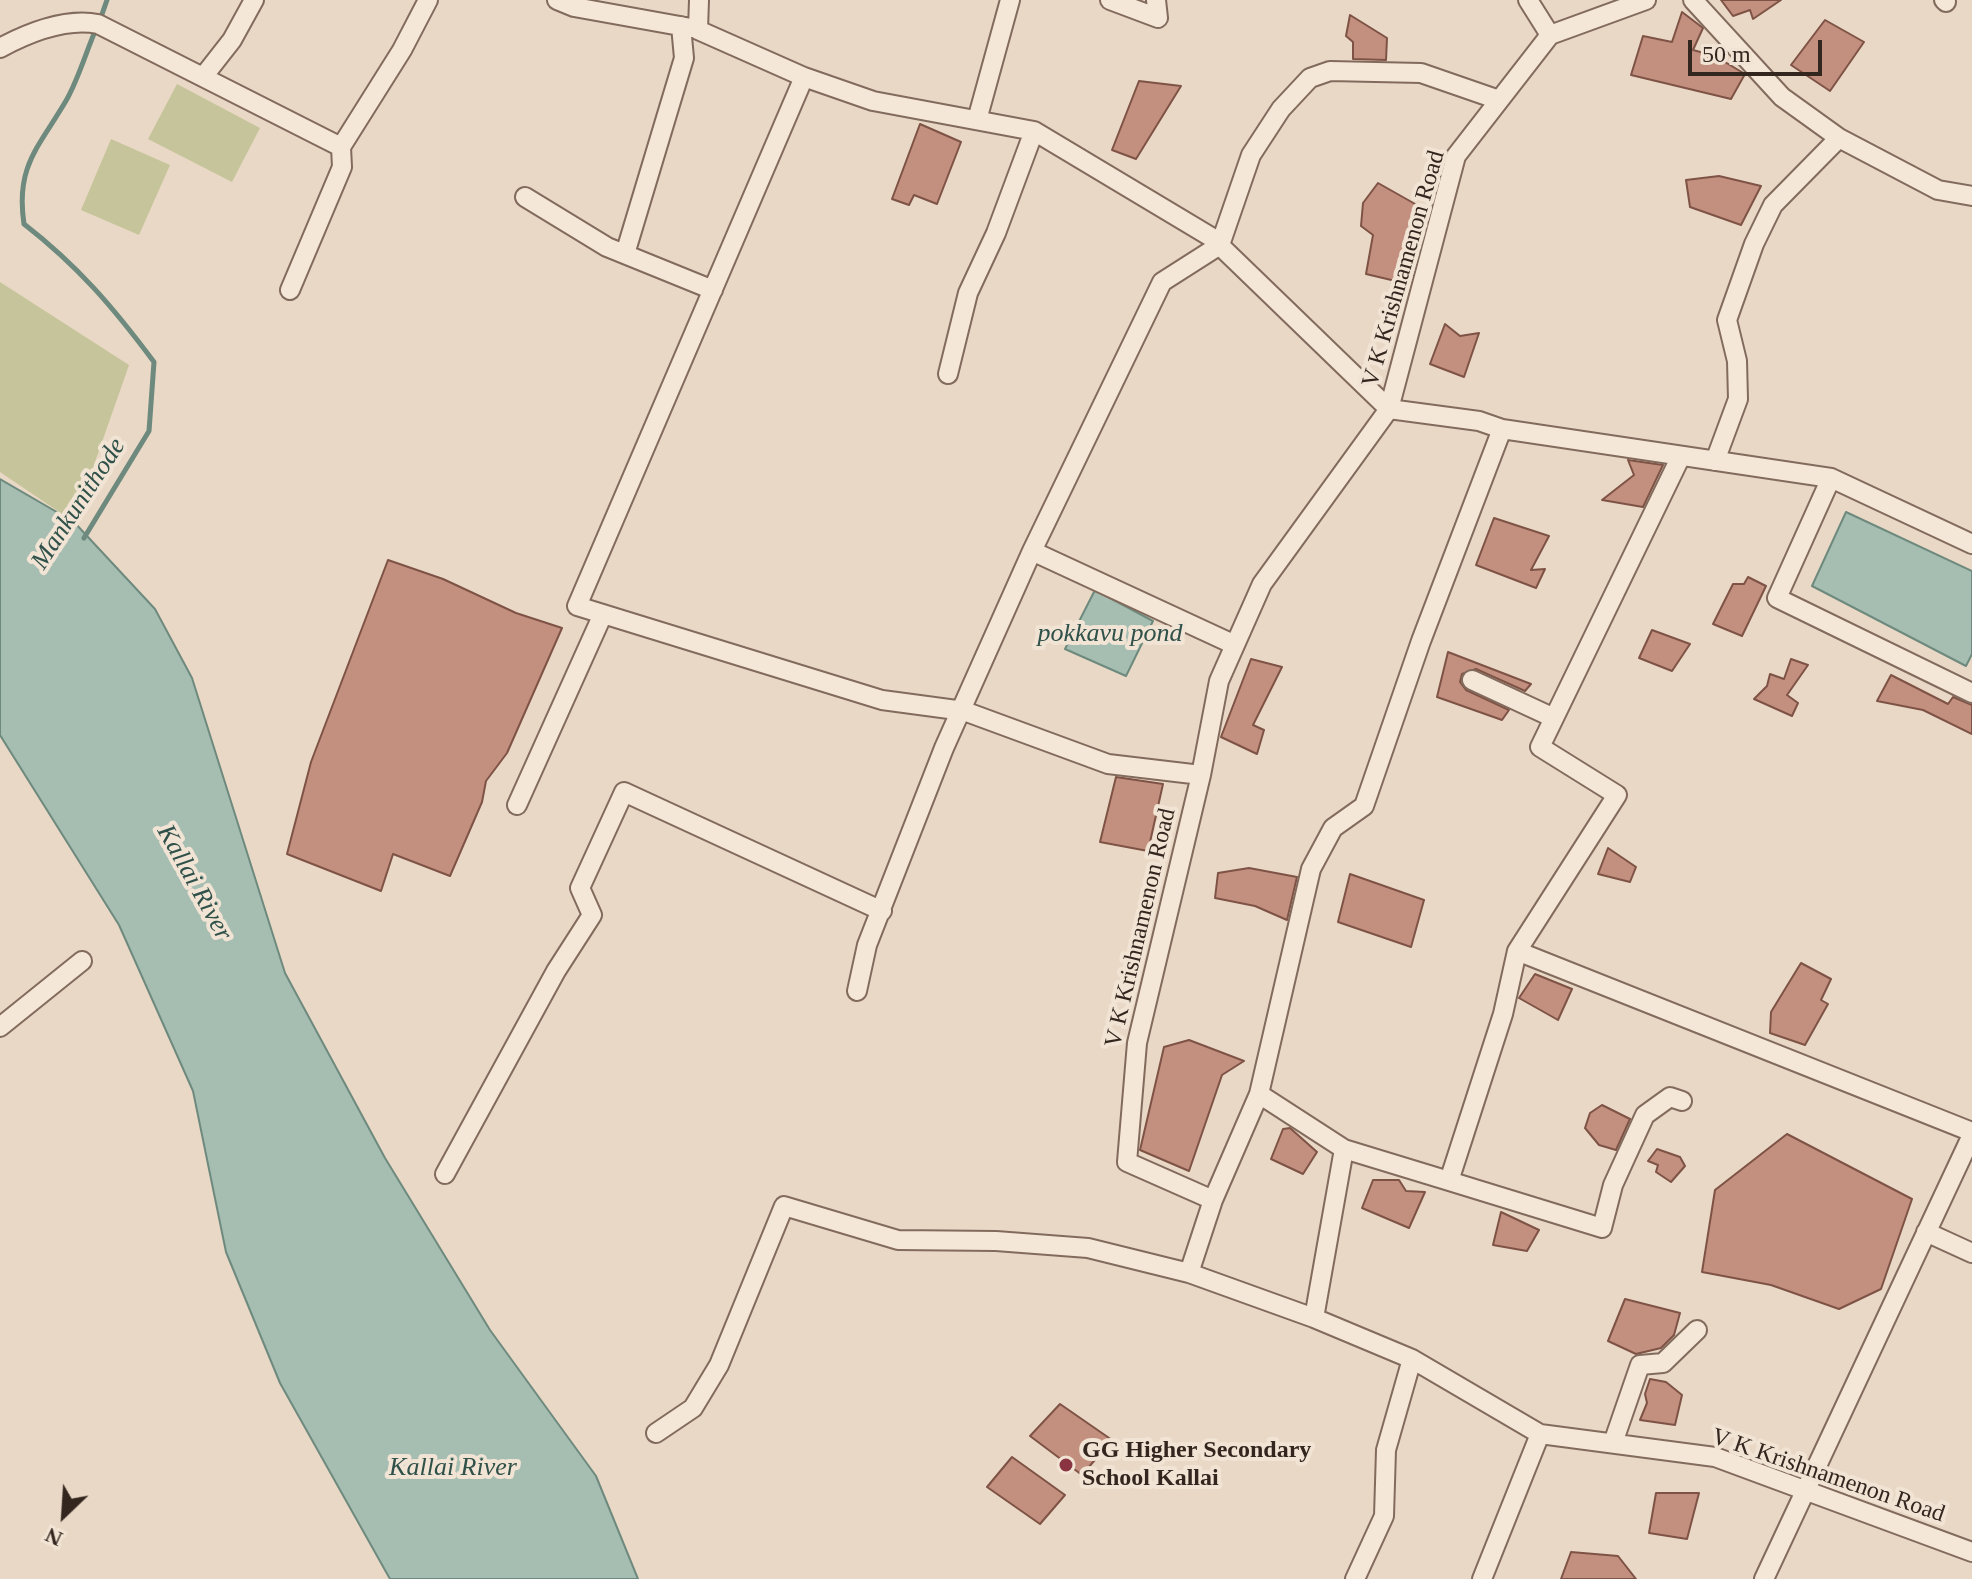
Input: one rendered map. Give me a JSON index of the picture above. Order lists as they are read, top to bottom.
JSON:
{
  "streets": {
    "street": ["V K Krishnamenon Road"]
  },
  "water": ["Mankunithode", "pokkavu pond", "Kallai River"],
  "places": ["GG Higher Secondary School Kallai"],
  "scale_bar": "50 m",
  "north": "bottom left"
}
